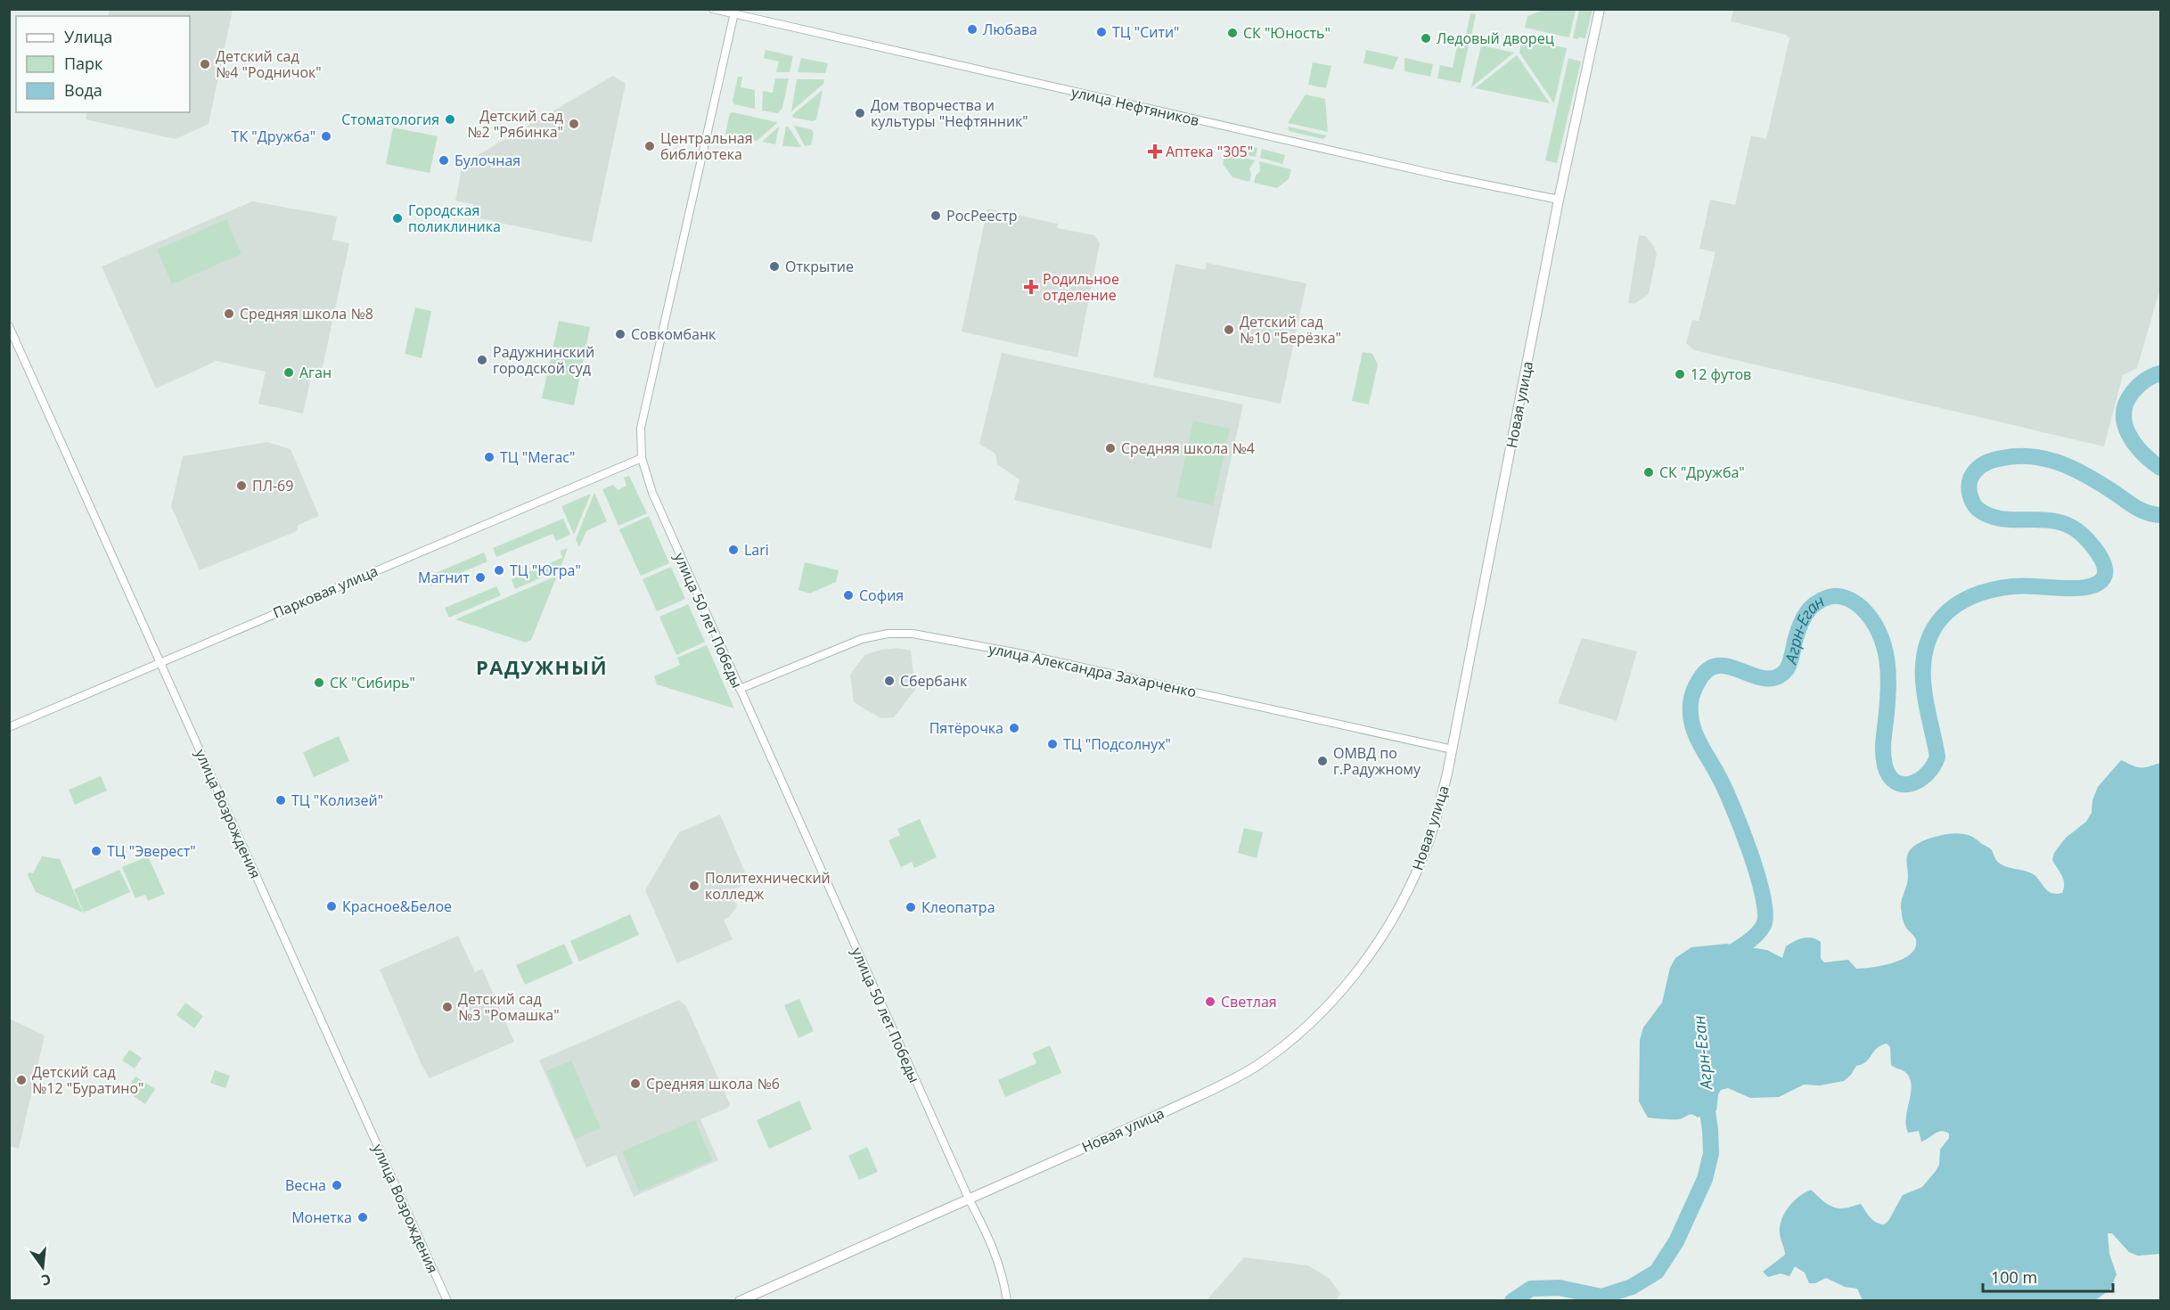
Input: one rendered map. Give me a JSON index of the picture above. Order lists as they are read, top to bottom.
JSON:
{
  "streets": {
    "street": [
      "улица Нефтяников",
      "Новая улица",
      "Парковая улица",
      "улица 50 лет Победы",
      "улица Александра Захарченко",
      "улица Возрождения"
    ]
  },
  "crossings": [
    ["улица Нефтяников", "Новая улица"],
    ["улица Нефтяников", "улица 50 лет Победы"],
    ["Новая улица", "улица 50 лет Победы"],
    ["Новая улица", "улица Александра Захарченко"],
    ["Парковая улица", "улица 50 лет Победы"],
    ["Парковая улица", "улица Возрождения"],
    ["улица 50 лет Победы", "улица Александра Захарченко"]
  ],
  "districts": ["РАДУЖНЫЙ"],
  "water": ["Агрн-Еган"],
  "places": {
    "other": [
      "Любава",
      "ТЦ \"Сити\"",
      "СК \"Юность\"",
      "Ледовый дворец",
      "Детский сад №4 \"Родничок\"",
      "Дом творчества и культуры \"Нефтянник\"",
      "Стоматология",
      "Детский сад №2 \"Рябинка\"",
      "ТК \"Дружба\"",
      "Центральная библиотека",
      "Булочная",
      "РосРеестр",
      "Городская поликлиника",
      "Открытие",
      "Средняя школа №8",
      "Детский сад №10 \"Берёзка\"",
      "Совкомбанк",
      "Радужнинский городской суд",
      "Аган",
      "12 футов",
      "Средняя школа №4",
      "ТЦ \"Мегас\"",
      "СК \"Дружба\"",
      "ПЛ-69",
      "Lari",
      "ТЦ \"Югра\"",
      "Магнит",
      "София",
      "Сбербанк",
      "СК \"Сибирь\"",
      "Пятёрочка",
      "ТЦ \"Подсолнух\"",
      "ОМВД по г.Радужному",
      "ТЦ \"Колизей\"",
      "ТЦ \"Эверест\"",
      "Политехнический колледж",
      "Красное&Белое",
      "Клеопатра",
      "Светлая",
      "Детский сад №3 \"Ромашка\"",
      "Детский сад №12 \"Буратино\"",
      "Средняя школа №6",
      "Весна",
      "Монетка"
    ],
    "health": ["Аптека \"305\"", "Родильное отделение"]
  },
  "legend": ["Улица", "Парк", "Вода"],
  "scale_bar": "100 m",
  "north": "bottom"
}
